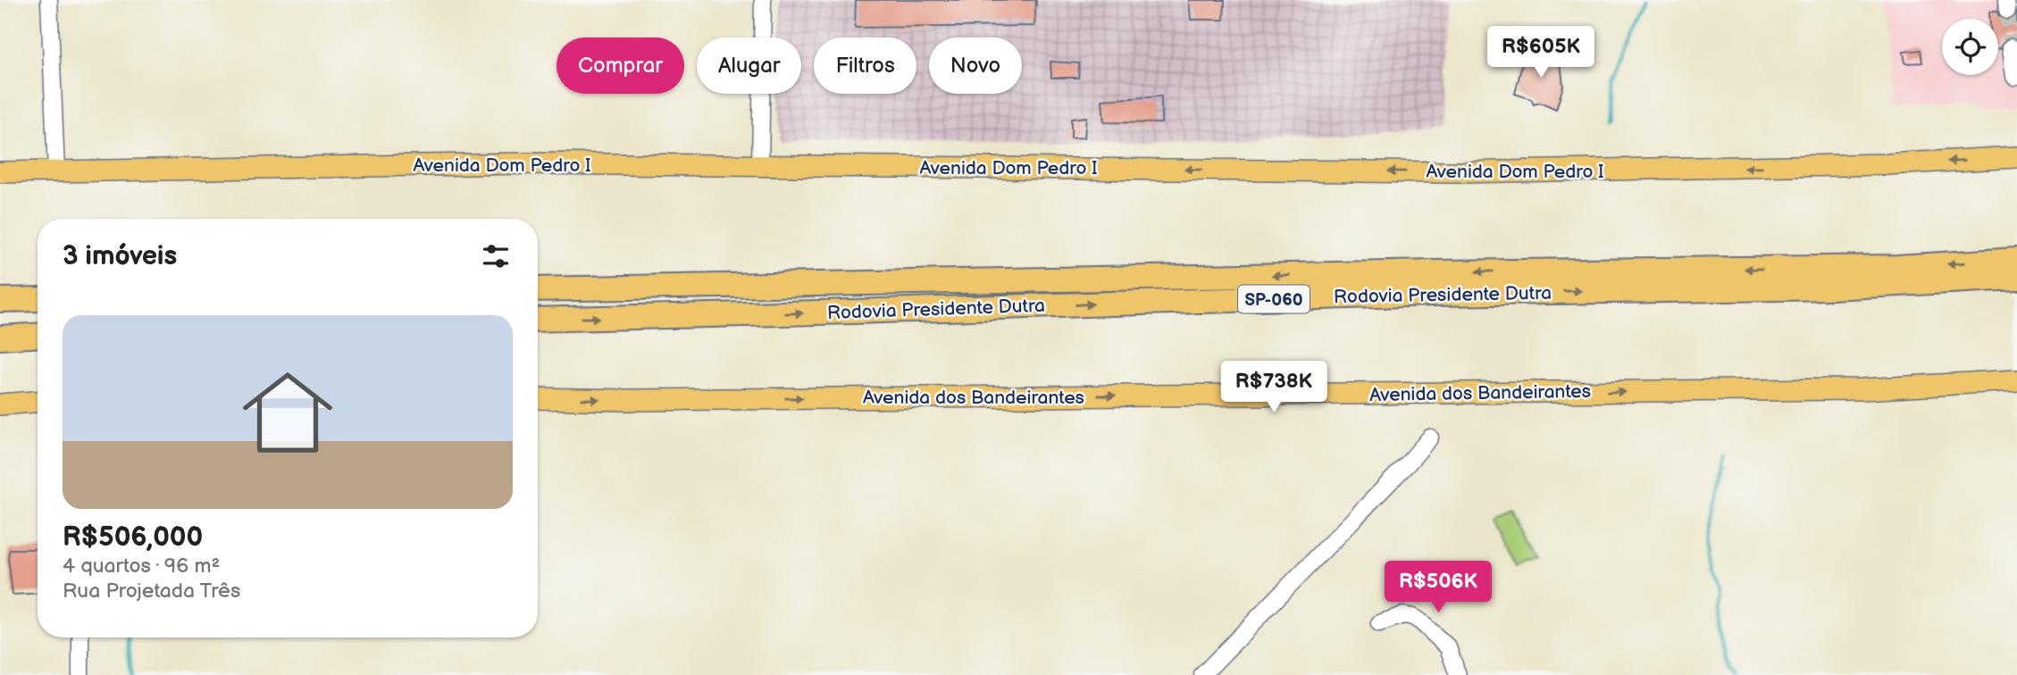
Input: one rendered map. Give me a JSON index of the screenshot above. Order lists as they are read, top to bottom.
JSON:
{
  "streets": {
    "highway": ["Rodovia Presidente Dutra", "SP-060"],
    "main road": ["Avenida Dom Pedro I", "Avenida dos Bandeirantes"]
  },
  "one_way": ["Avenida Dom Pedro I", "Avenida dos Bandeirantes"],
  "page": {
    "price": ["R$605K", "R$738K", "R$506K"],
    "chip": [
      "Comprar",
      "Alugar",
      "Filtros",
      "Novo"
    ],
    "heading": "3 imóveis",
    "list": [
      {
        "name": "R$506,000",
        "note": "4 quartos · 96 m² · Rua Projetada Três"
      }
    ]
  }
}
